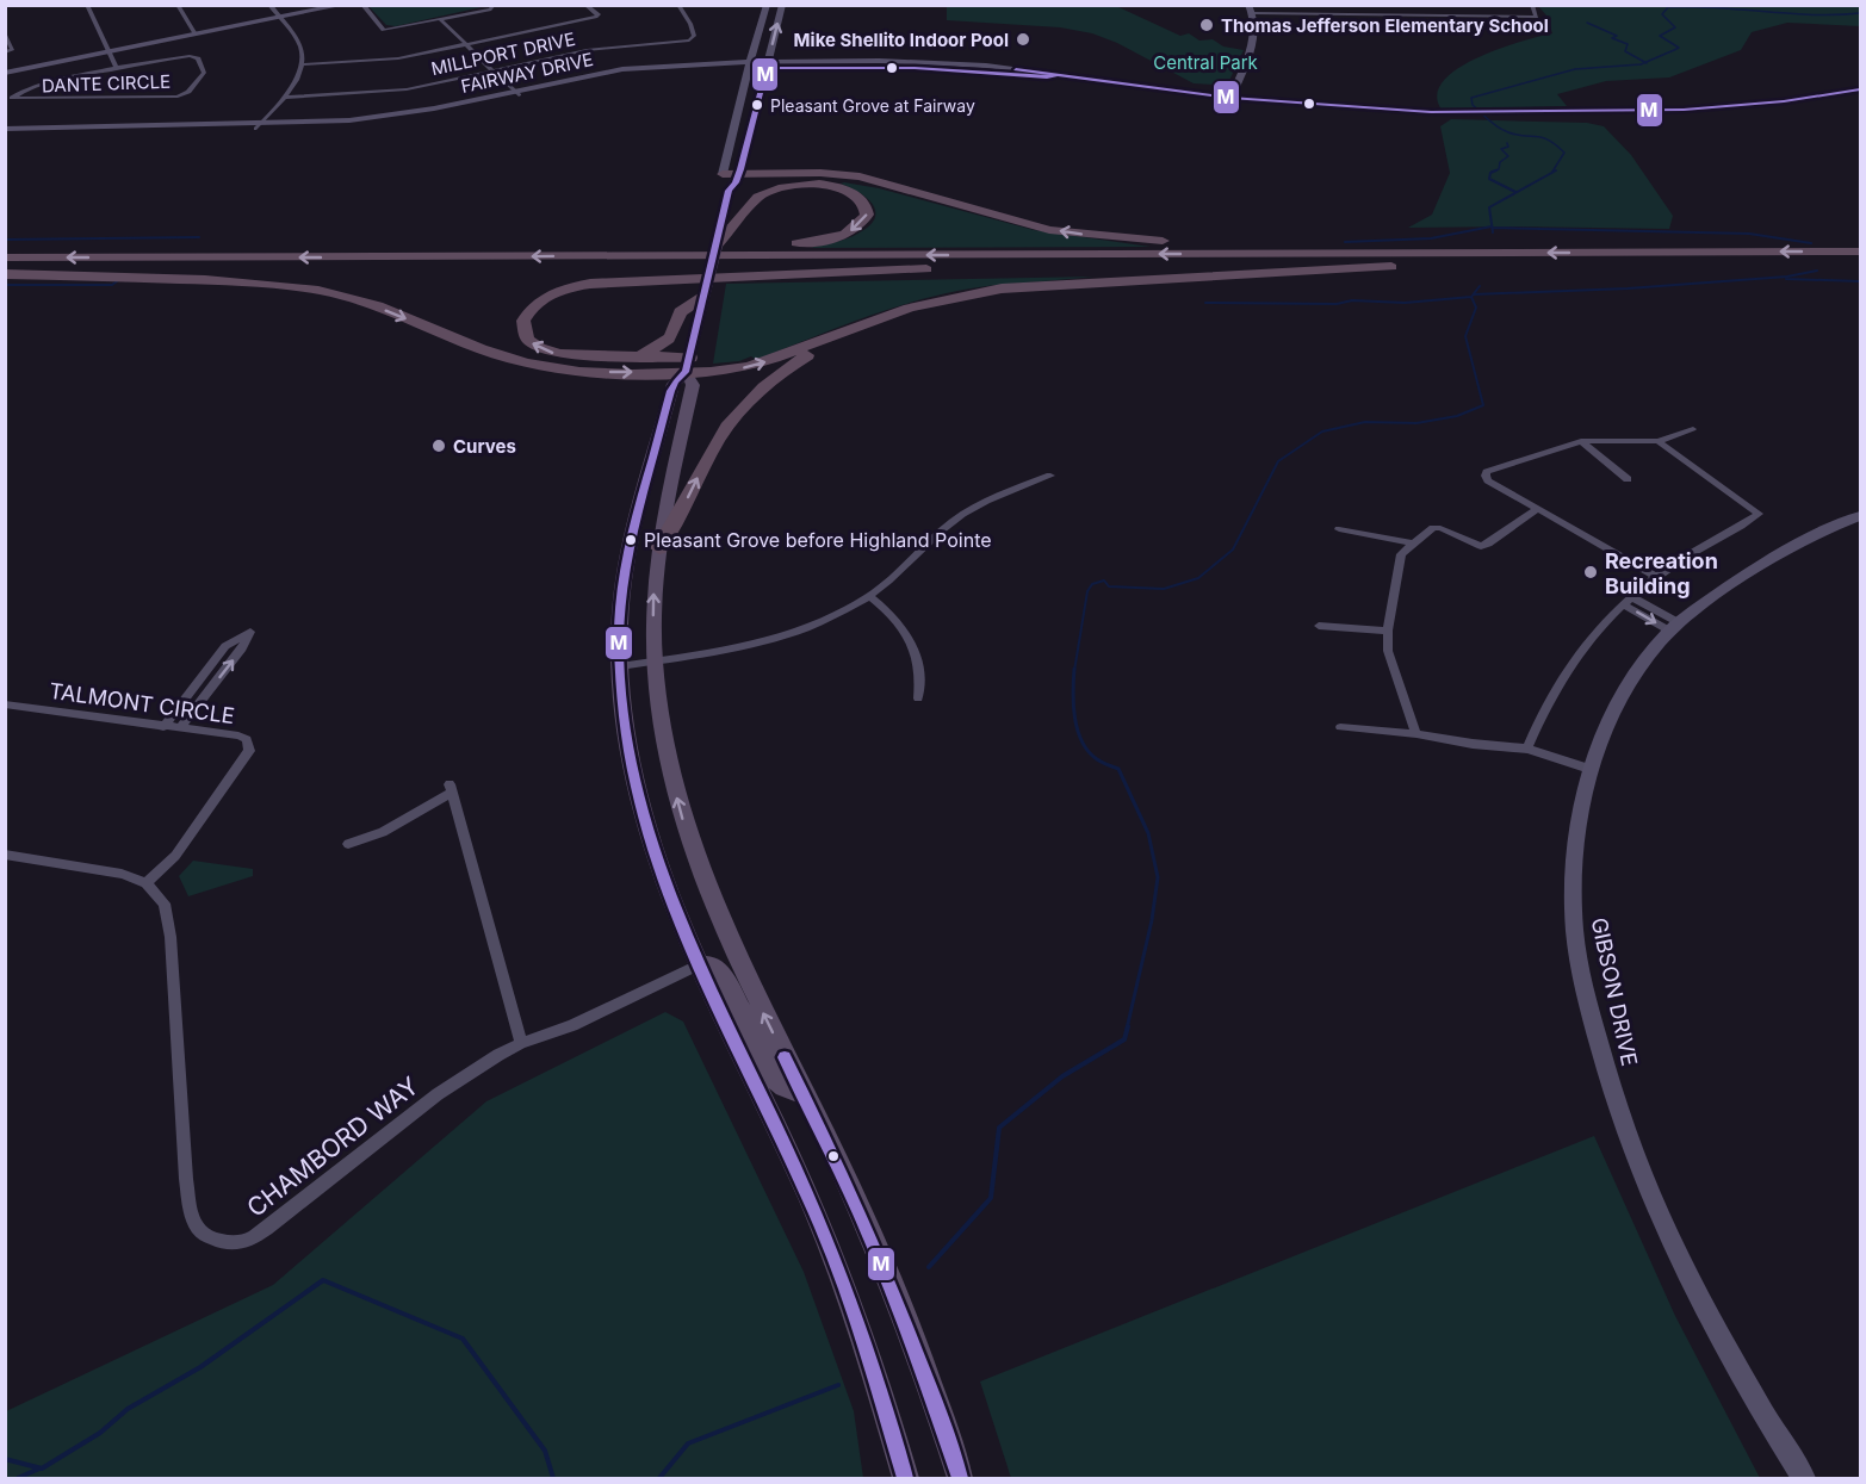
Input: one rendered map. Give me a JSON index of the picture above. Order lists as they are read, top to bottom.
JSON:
{
  "streets": {
    "main road": ["FAIRWAY DRIVE", "GIBSON DRIVE"],
    "street": [
      "MILLPORT DRIVE",
      "DANTE CIRCLE",
      "TALMONT CIRCLE",
      "CHAMBORD WAY"
    ]
  },
  "crossings": [
    ["TALMONT CIRCLE", "CHAMBORD WAY"]
  ],
  "parks": ["Central Park"],
  "places": [
    "Thomas Jefferson Elementary School",
    "Mike Shellito Indoor Pool",
    "Pleasant Grove at Fairway",
    "Curves",
    "Pleasant Grove before Highland Pointe",
    "Recreation Building"
  ],
  "lines": ["transit line M"]
}
